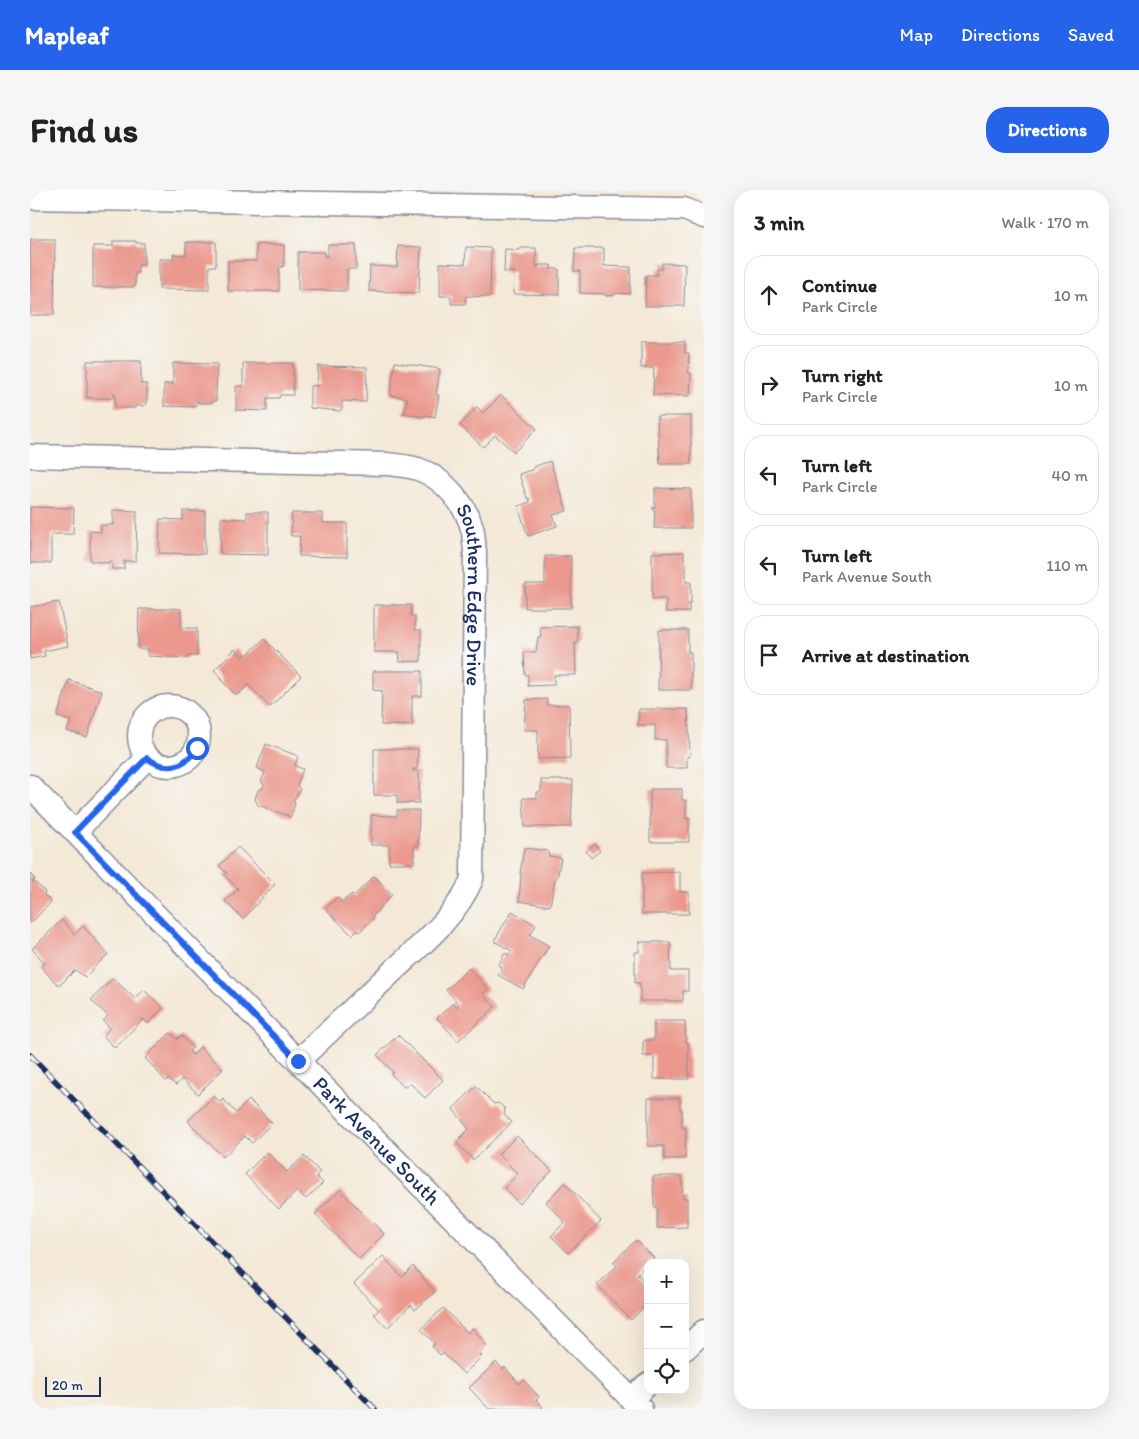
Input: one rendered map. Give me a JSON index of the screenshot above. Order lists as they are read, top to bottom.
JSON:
{
  "streets": {
    "street": ["Southern Edge Drive", "Park Avenue South"]
  },
  "crossings": [
    ["Southern Edge Drive", "Park Avenue South"]
  ],
  "scale_bar": "20 m",
  "page": {
    "header": "Mapleaf",
    "nav": ["Map", "Directions", "Saved"],
    "buttons": "Directions",
    "title": "Find us",
    "heading": ["3 min", "Walk · 170 m"],
    "list": [
      ["Continue", "Park Circle", "10 m"],
      ["Turn right", "Park Circle", "10 m"],
      ["Turn left", "Park Circle", "40 m"],
      ["Turn left", "Park Avenue South", "110 m"],
      "Arrive at destination"
    ],
    "map_buttons": ["+", "−"],
    "scale": "20 m"
  }
}
